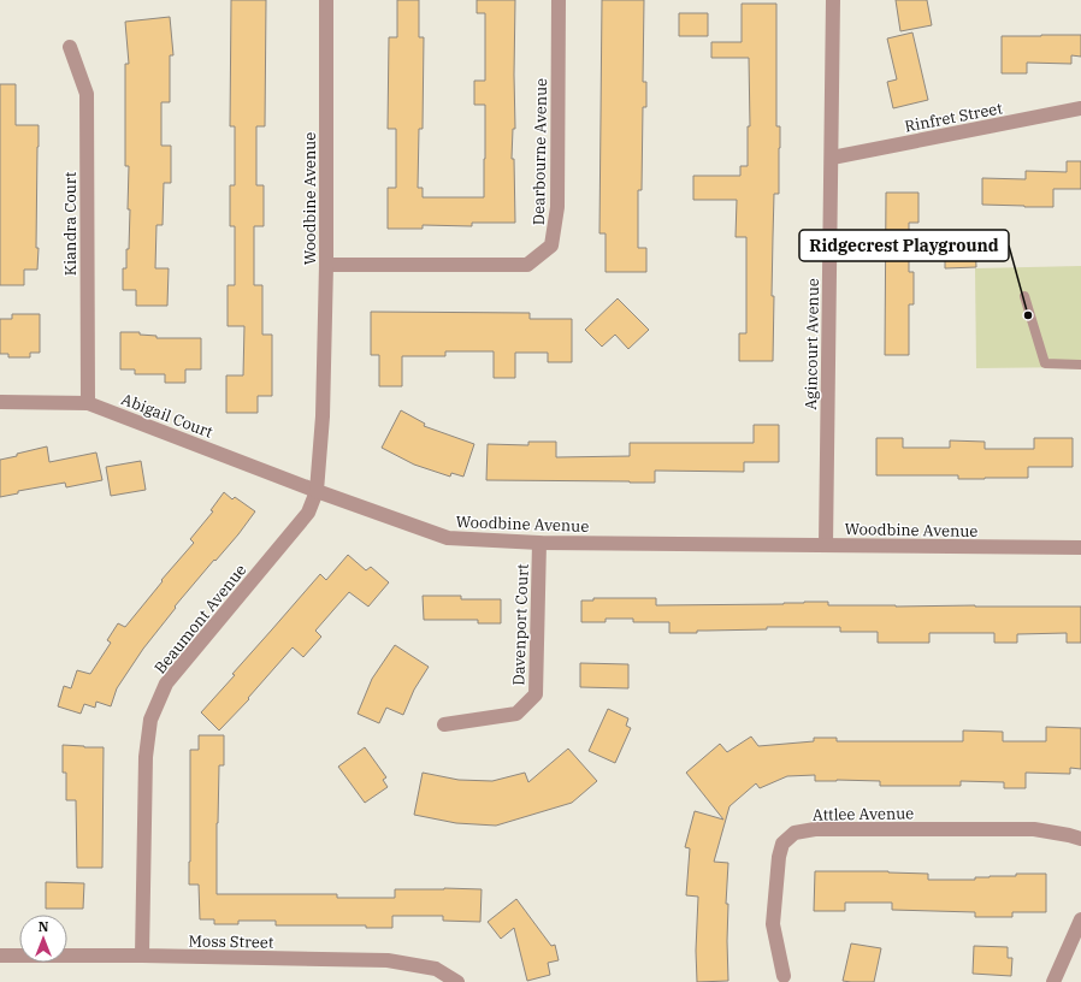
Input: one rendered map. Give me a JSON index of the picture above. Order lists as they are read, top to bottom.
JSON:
{
  "streets": {
    "street": [
      "Rinfret Street",
      "Dearbourne Avenue",
      "Woodbine Avenue",
      "Kiandra Court",
      "Agincourt Avenue",
      "Abigail Court",
      "Beaumont Avenue",
      "Davenport Court",
      "Attlee Avenue",
      "Moss Street"
    ]
  },
  "crossings": [
    ["Rinfret Street", "Agincourt Avenue"],
    ["Dearbourne Avenue", "Woodbine Avenue"],
    ["Woodbine Avenue", "Agincourt Avenue"],
    ["Woodbine Avenue", "Abigail Court"],
    ["Woodbine Avenue", "Beaumont Avenue"],
    ["Woodbine Avenue", "Davenport Court"],
    ["Kiandra Court", "Abigail Court"],
    ["Abigail Court", "Beaumont Avenue"],
    ["Beaumont Avenue", "Moss Street"]
  ],
  "places": ["Ridgecrest Playground"],
  "north": "top"
}
